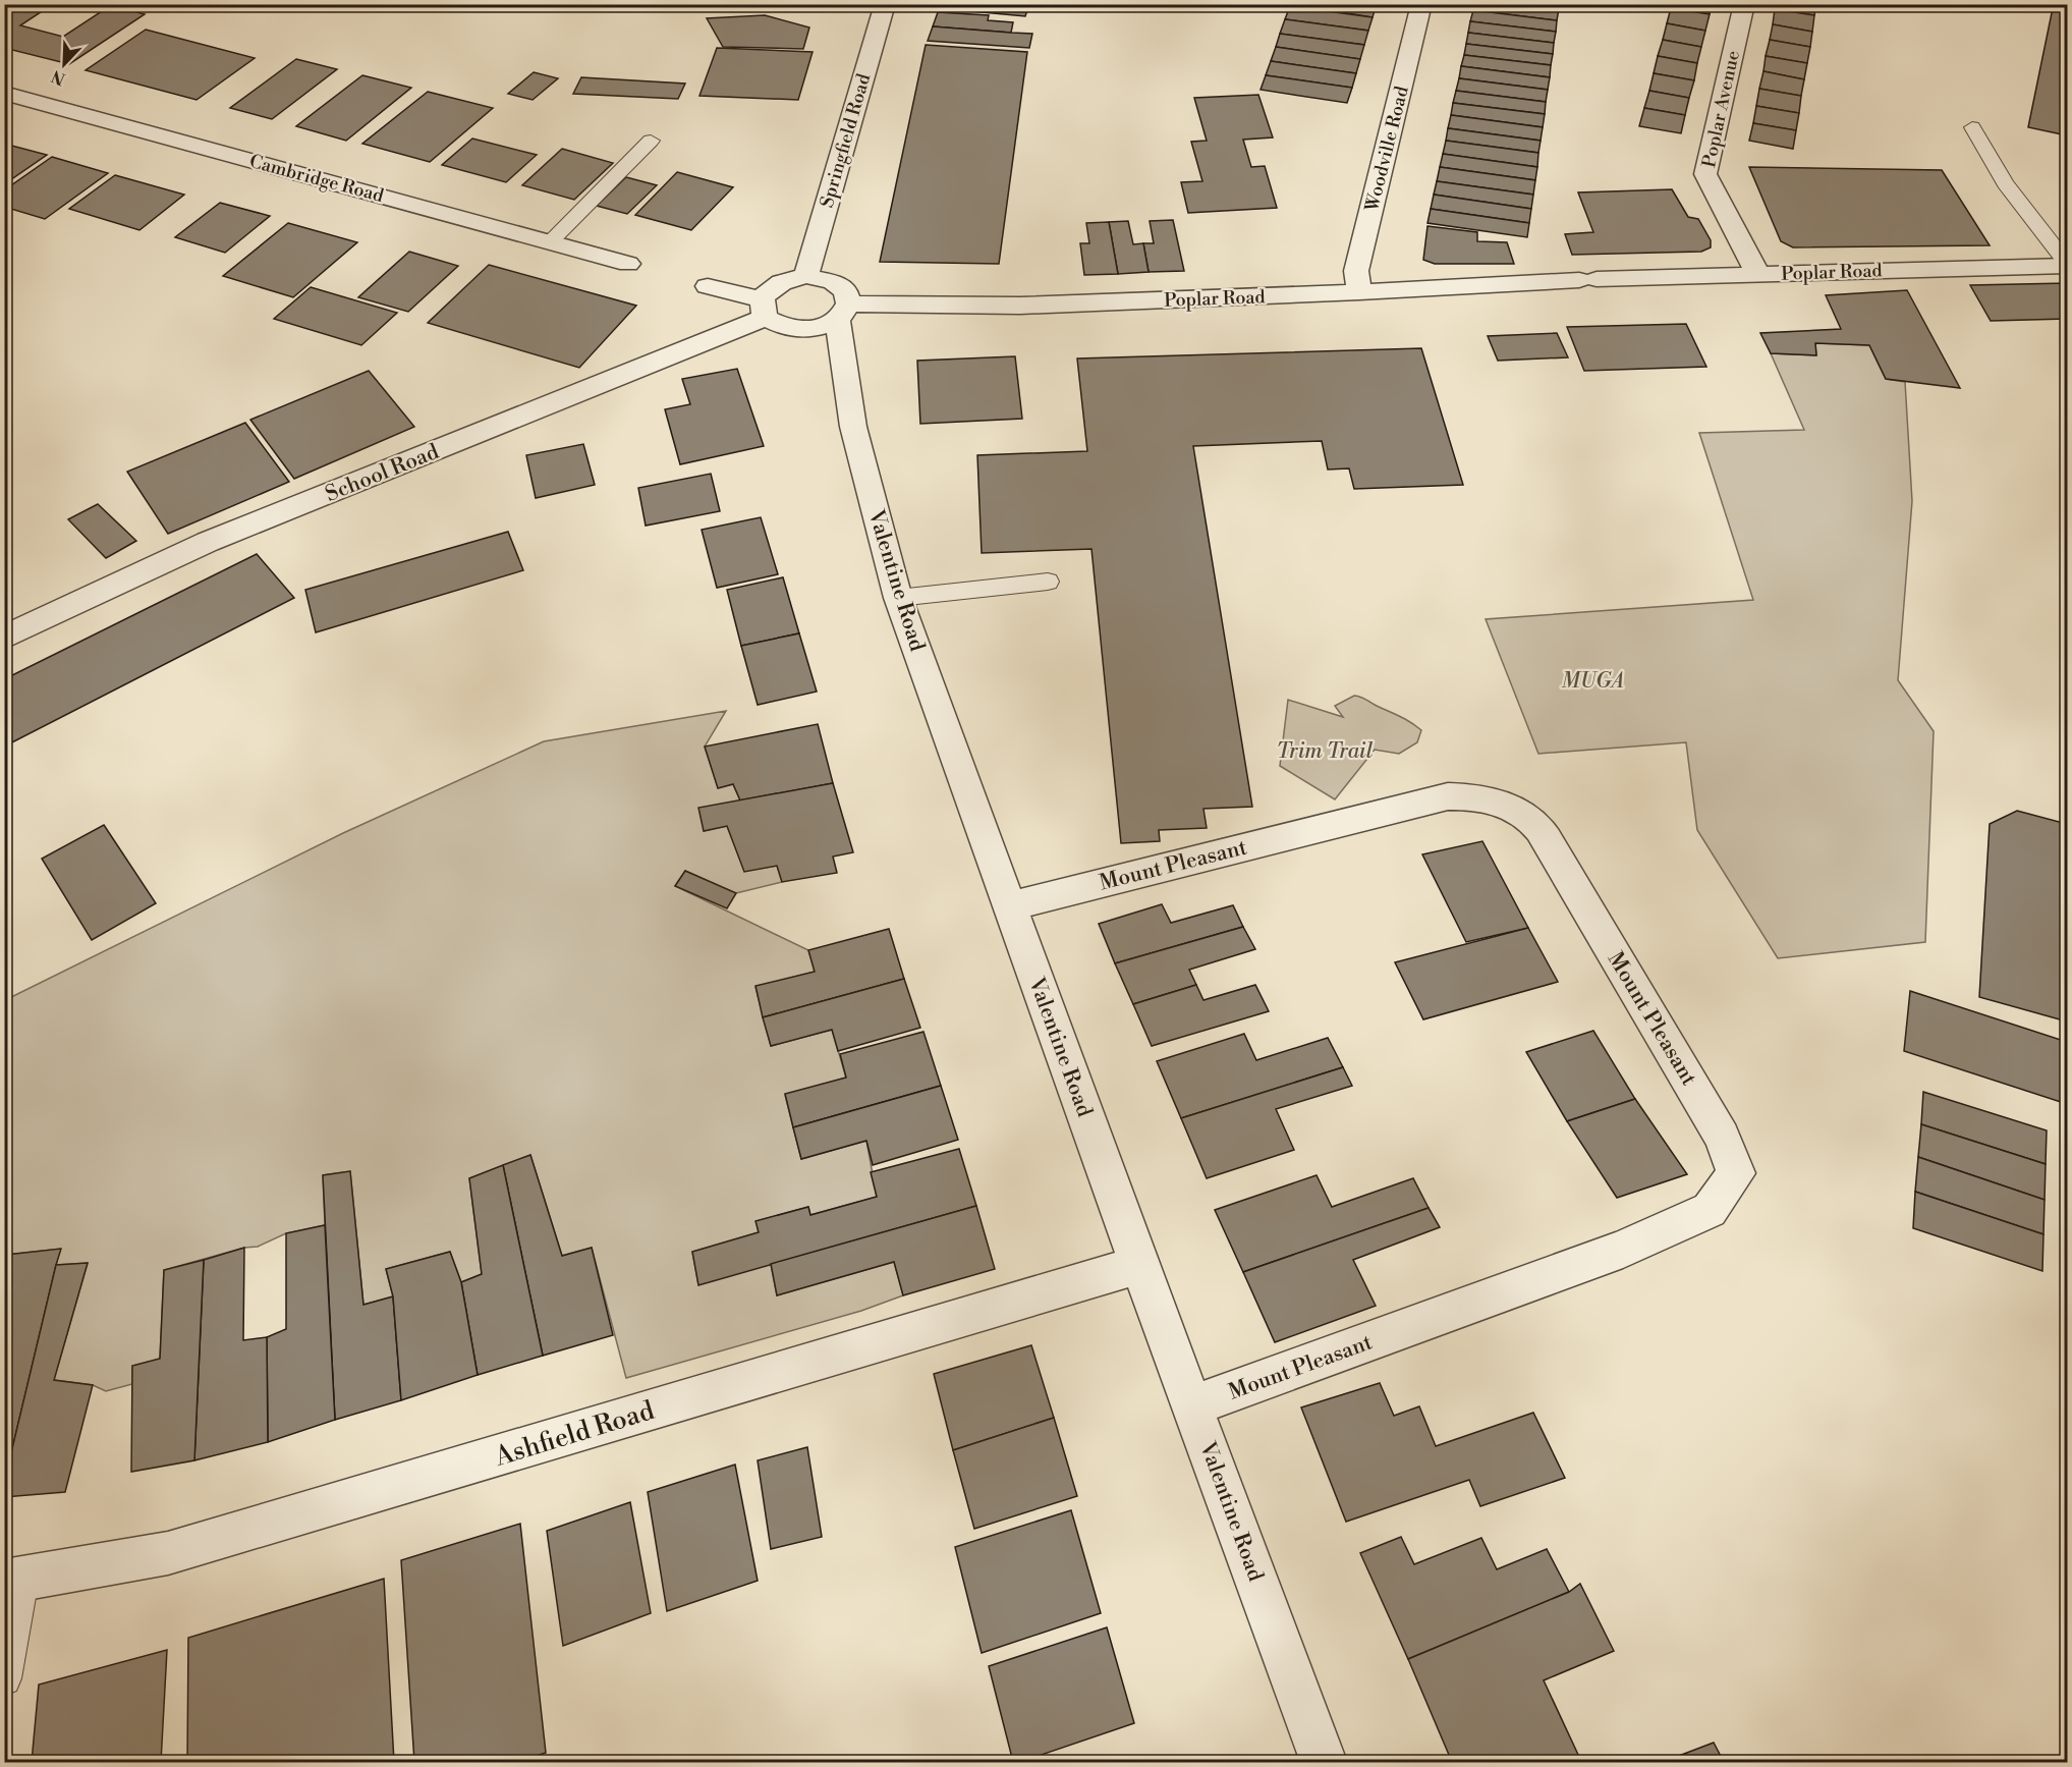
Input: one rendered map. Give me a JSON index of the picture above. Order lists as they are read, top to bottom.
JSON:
{
  "streets": {
    "street": [
      "Poplar Avenue",
      "Springfield Road",
      "Woodville Road",
      "Cambridge Road",
      "Poplar Road",
      "School Road",
      "Valentine Road",
      "Mount Pleasant",
      "Ashfield Road"
    ]
  },
  "crossings": [
    ["Poplar Avenue", "Poplar Road"],
    ["Springfield Road", "Poplar Road"],
    ["Springfield Road", "School Road"],
    ["Springfield Road", "Valentine Road"],
    ["Woodville Road", "Poplar Road"],
    ["Poplar Road", "School Road"],
    ["Poplar Road", "Valentine Road"],
    ["School Road", "Valentine Road"],
    ["Valentine Road", "Mount Pleasant"],
    ["Valentine Road", "Ashfield Road"]
  ],
  "parks": ["MUGA", "Trim Trail"],
  "north": "bottom left"
}
